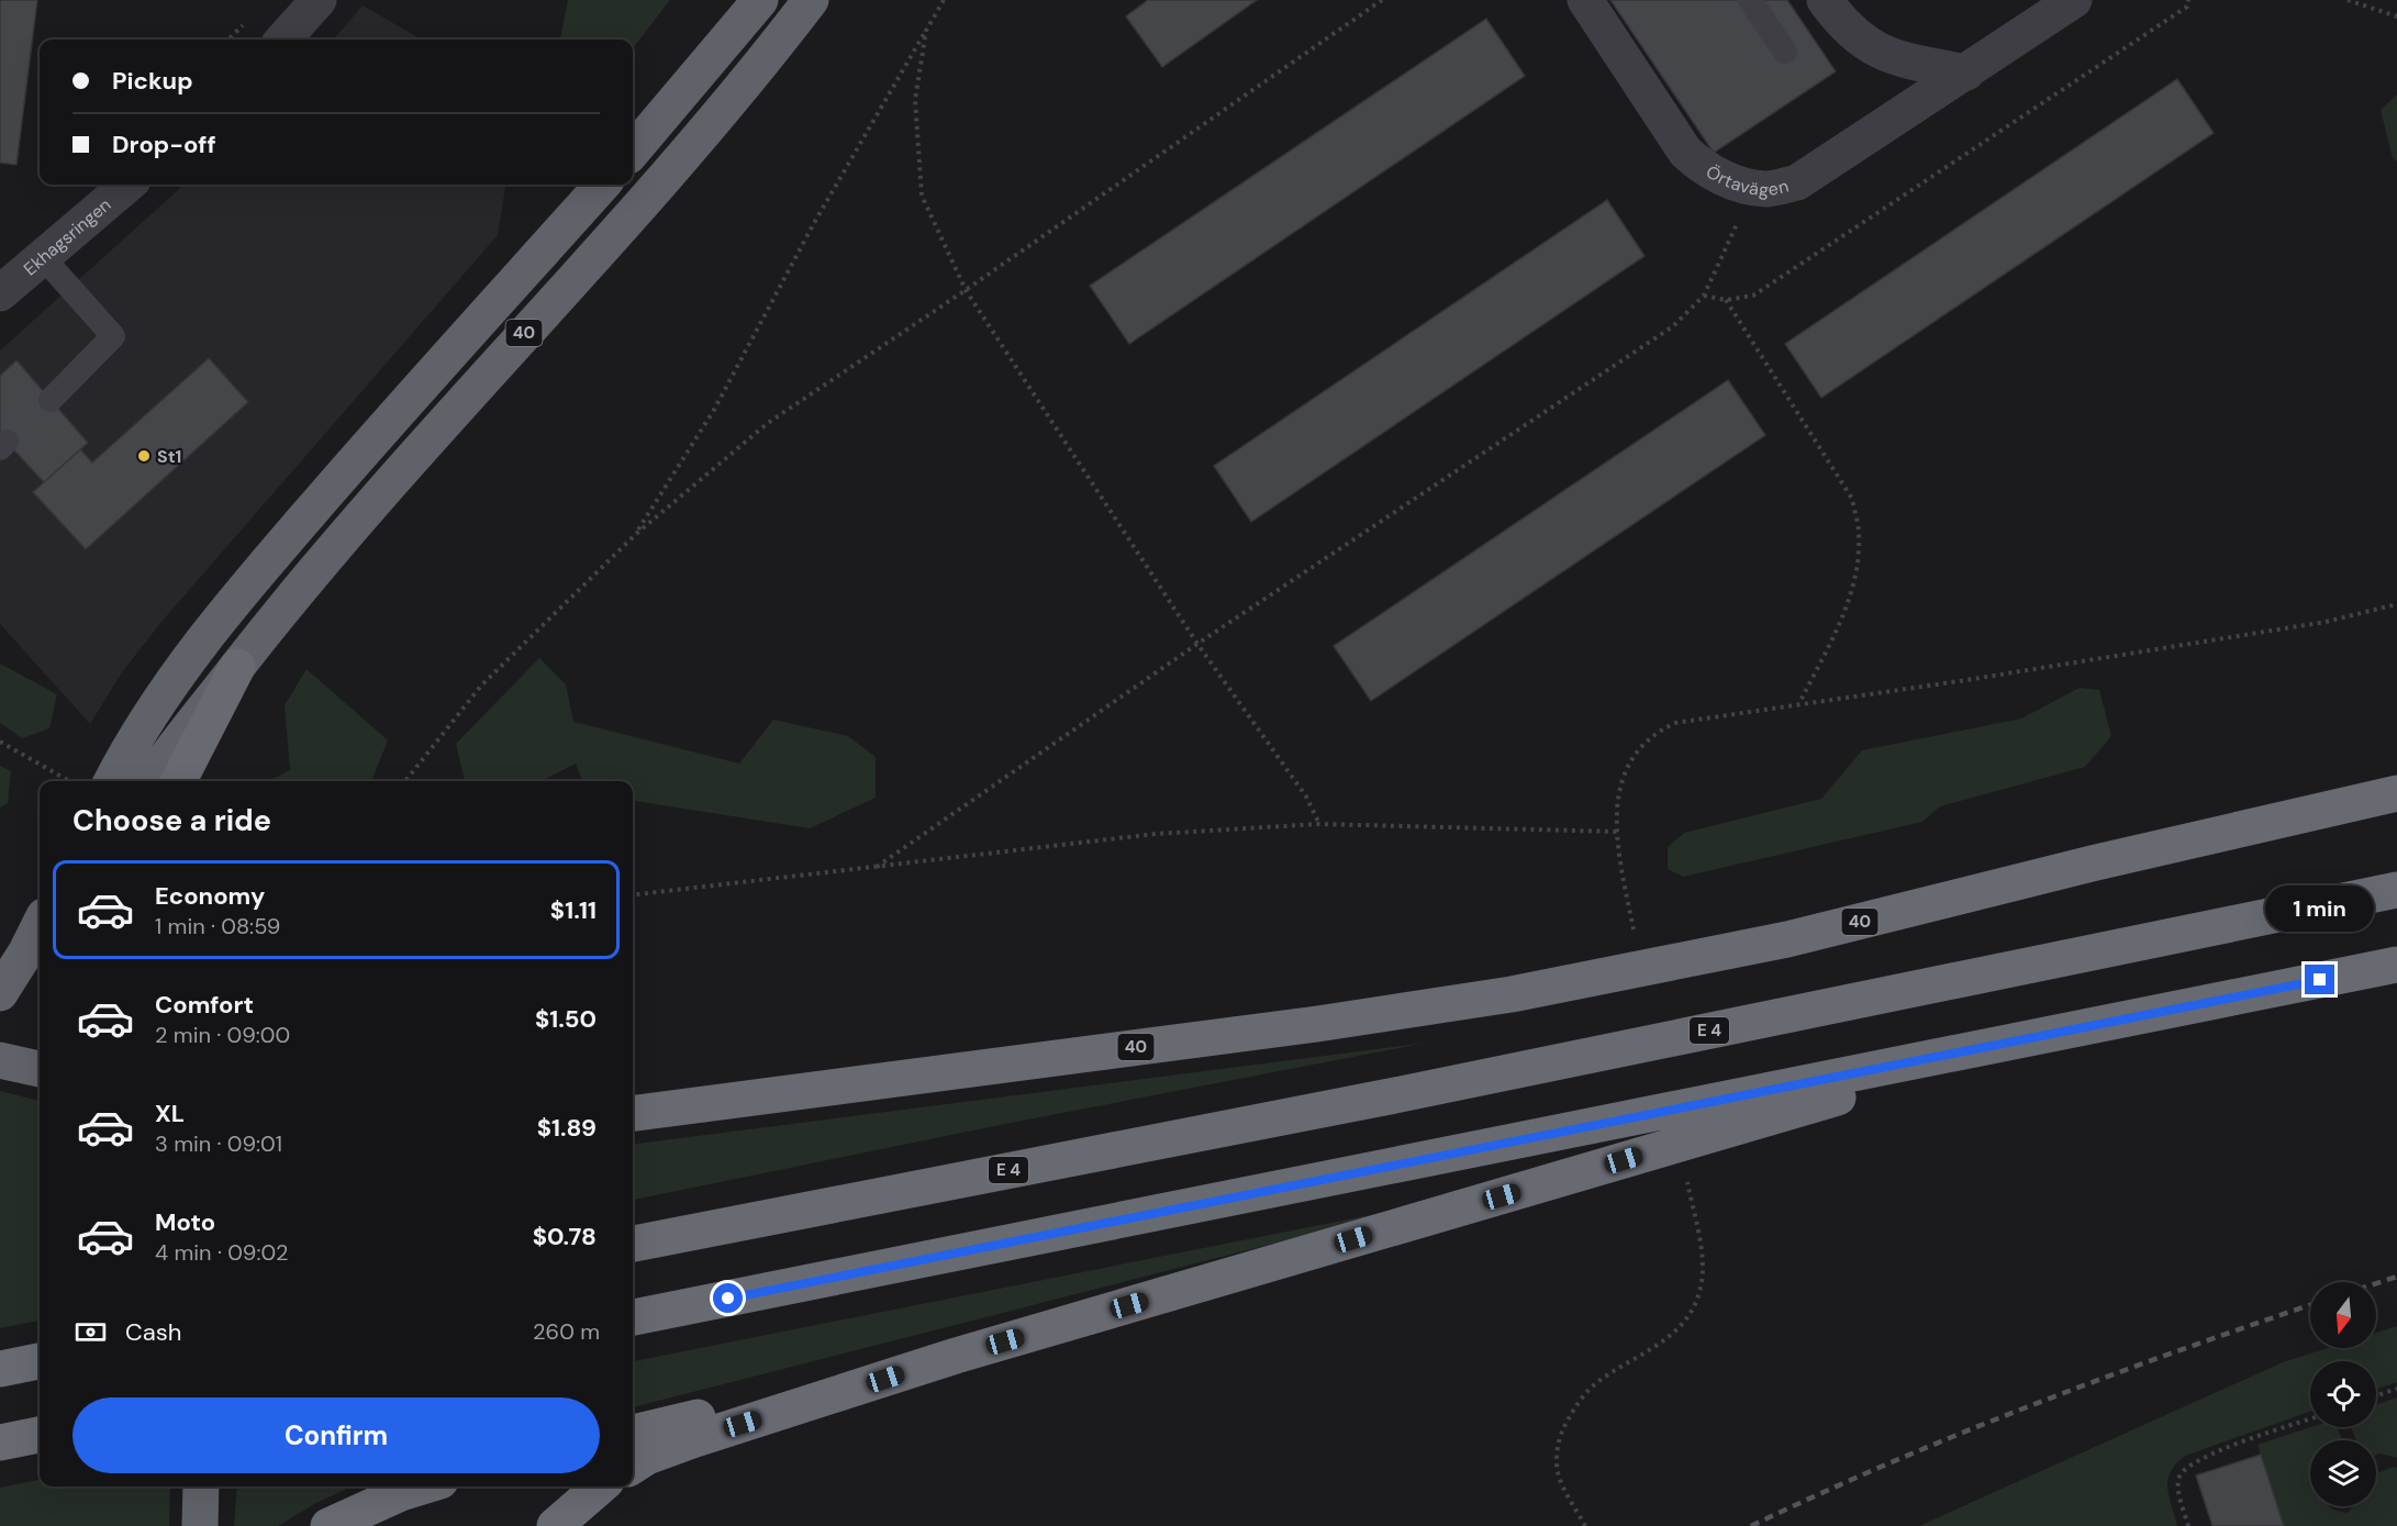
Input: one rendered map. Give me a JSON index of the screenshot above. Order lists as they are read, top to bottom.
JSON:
{
  "streets": {
    "highway": ["40", "E 4"],
    "street": ["Örtavägen", "Ekhagsringen"]
  },
  "places": ["St1"],
  "north": "bottom",
  "page": {
    "banner": ["Pickup", "Drop-off"],
    "heading": "Choose a ride",
    "list": [
      {
        "name": "Economy",
        "note": "1 min · 08:59",
        "value": "$1.11"
      },
      {
        "name": "Comfort",
        "note": "2 min · 09:00",
        "value": "$1.50"
      },
      {
        "name": "XL",
        "note": "3 min · 09:01",
        "value": "$1.89"
      },
      {
        "name": "Moto",
        "note": "4 min · 09:02",
        "value": "$0.78"
      }
    ],
    "bubble": "1 min",
    "pay": ["Cash", "260 m"],
    "buttons": "Confirm"
  }
}
